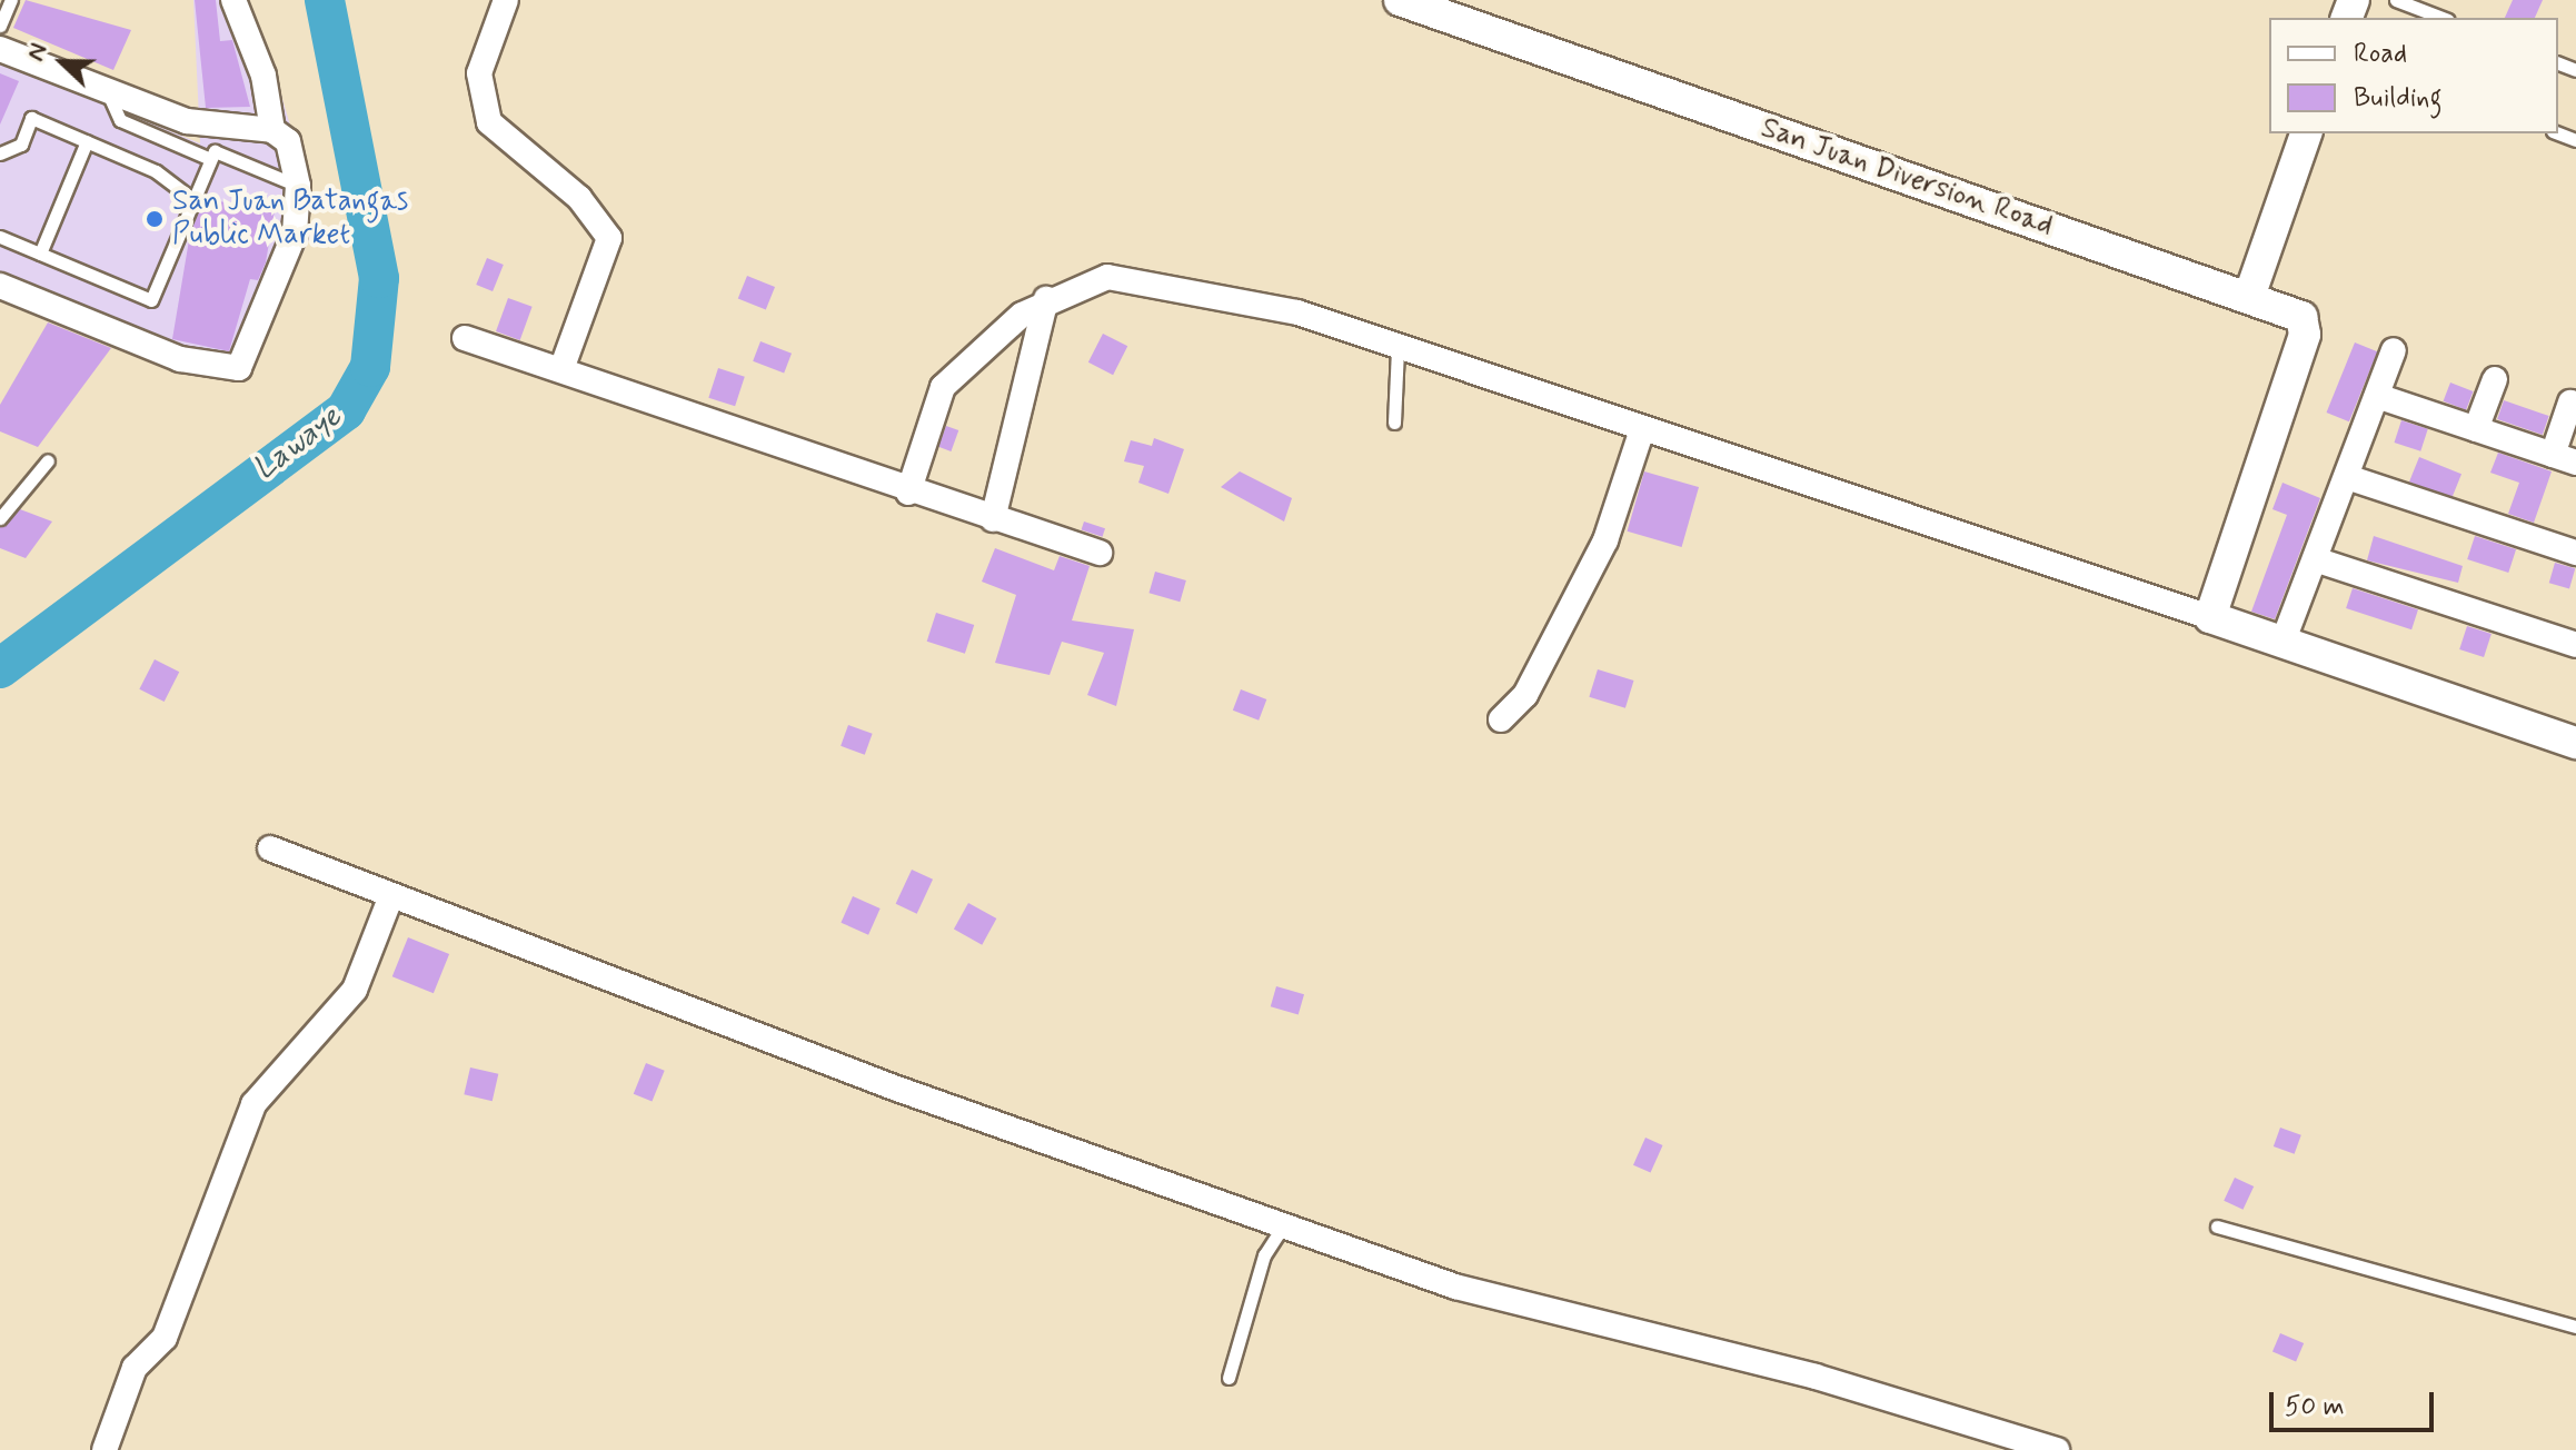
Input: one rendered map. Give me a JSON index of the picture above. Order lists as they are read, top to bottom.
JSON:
{
  "streets": {
    "street": ["San Juan Diversion Road"]
  },
  "water": ["Lawaye"],
  "places": ["San Juan Batangas Public Market"],
  "legend": ["Road", "Building"],
  "scale_bar": "50 m",
  "north": "left"
}
